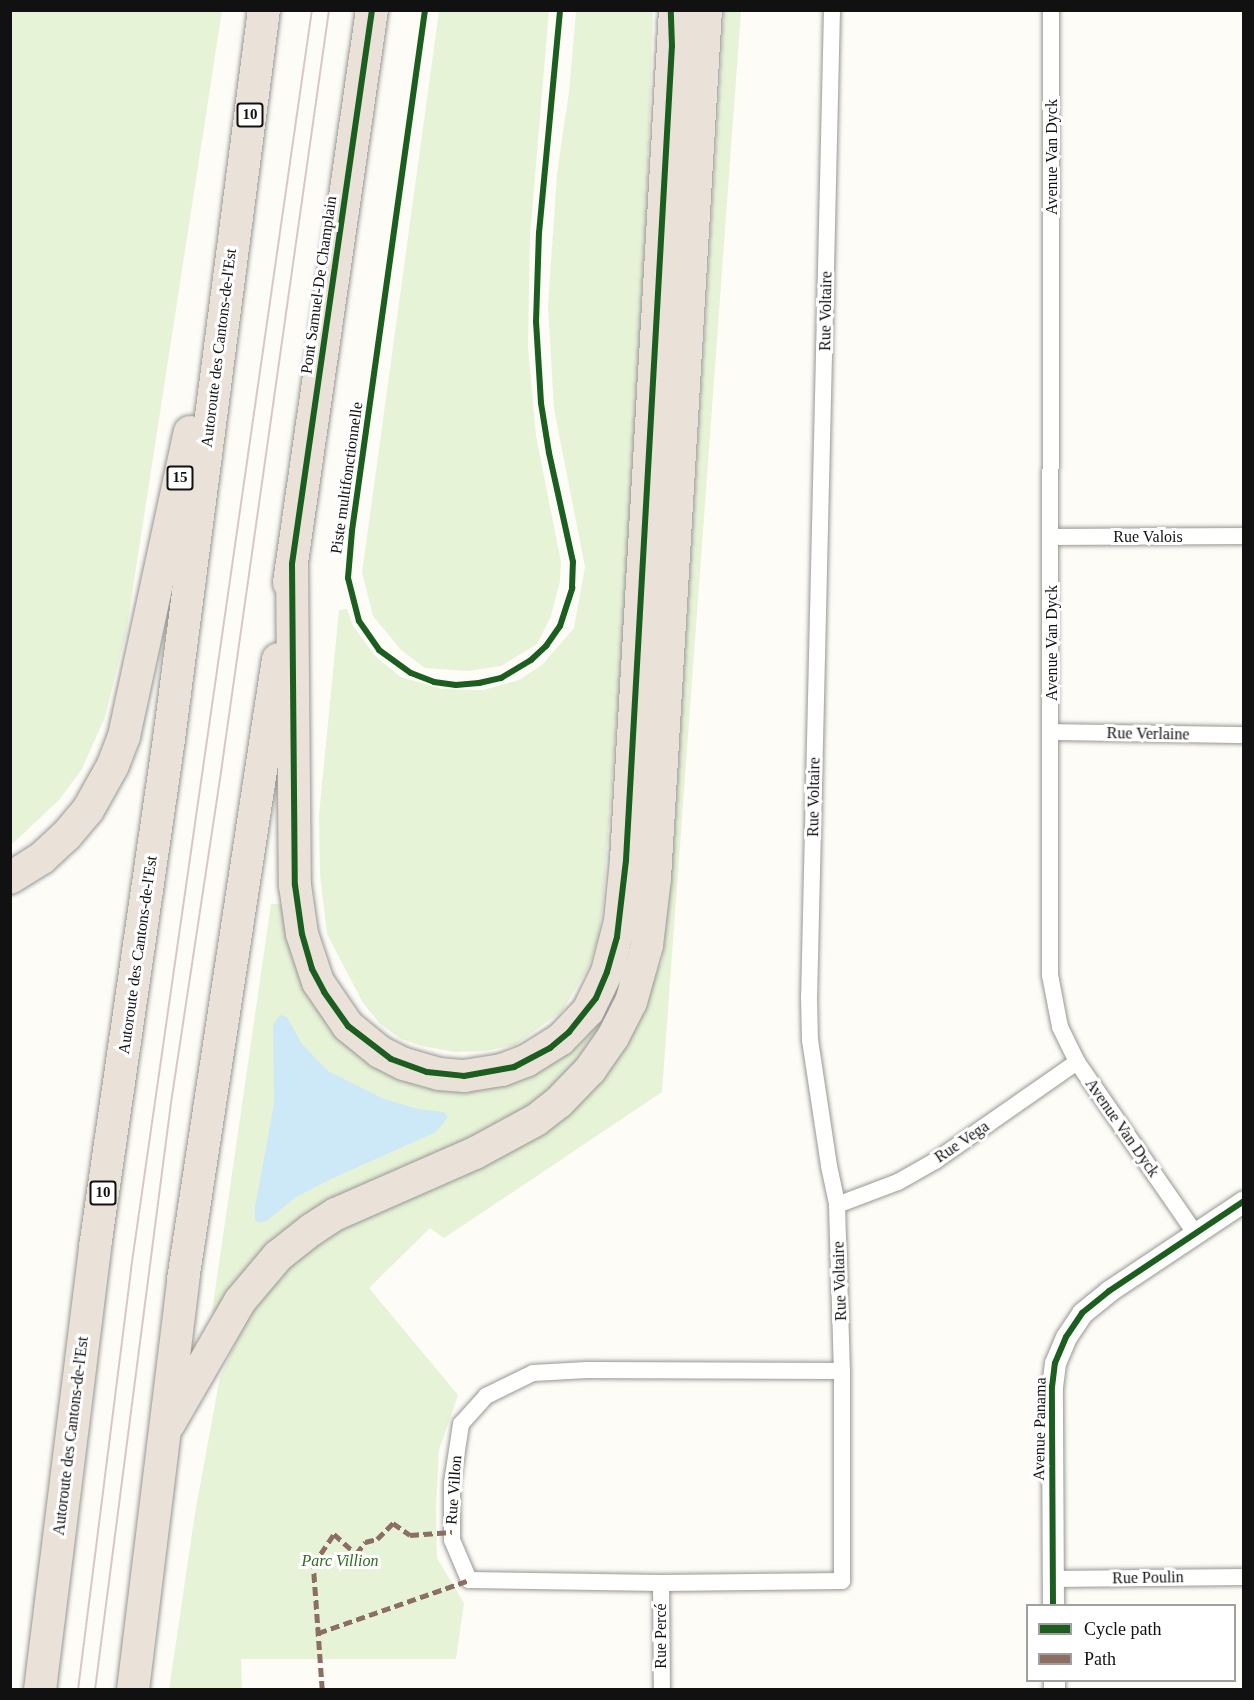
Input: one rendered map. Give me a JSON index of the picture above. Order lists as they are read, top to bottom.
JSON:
{
  "streets": {
    "highway": [
      "10",
      "Pont Samuel-De Champlain",
      "Autoroute des Cantons-de-l'Est",
      "15"
    ],
    "street": [
      "Avenue Van Dyck",
      "Rue Voltaire",
      "Rue Valois",
      "Rue Verlaine",
      "Rue Vega",
      "Avenue Panama",
      "Rue Villon",
      "Rue Poulin",
      "Rue Percé"
    ],
    "cycle path": ["Piste multifonctionnelle"]
  },
  "crossings": [
    ["10", "Autoroute des Cantons-de-l'Est"],
    ["10", "15"],
    ["Avenue Van Dyck", "Rue Valois"],
    ["Avenue Van Dyck", "Rue Verlaine"],
    ["Avenue Van Dyck", "Rue Vega"],
    ["Avenue Van Dyck", "Avenue Panama"],
    ["Rue Voltaire", "Rue Vega"],
    ["Rue Voltaire", "Rue Villon"],
    ["Autoroute des Cantons-de-l'Est", "15"],
    ["Avenue Panama", "Rue Poulin"],
    ["Rue Villon", "Rue Percé"]
  ],
  "parks": ["Parc Villion"],
  "legend": ["Cycle path", "Path"]
}
